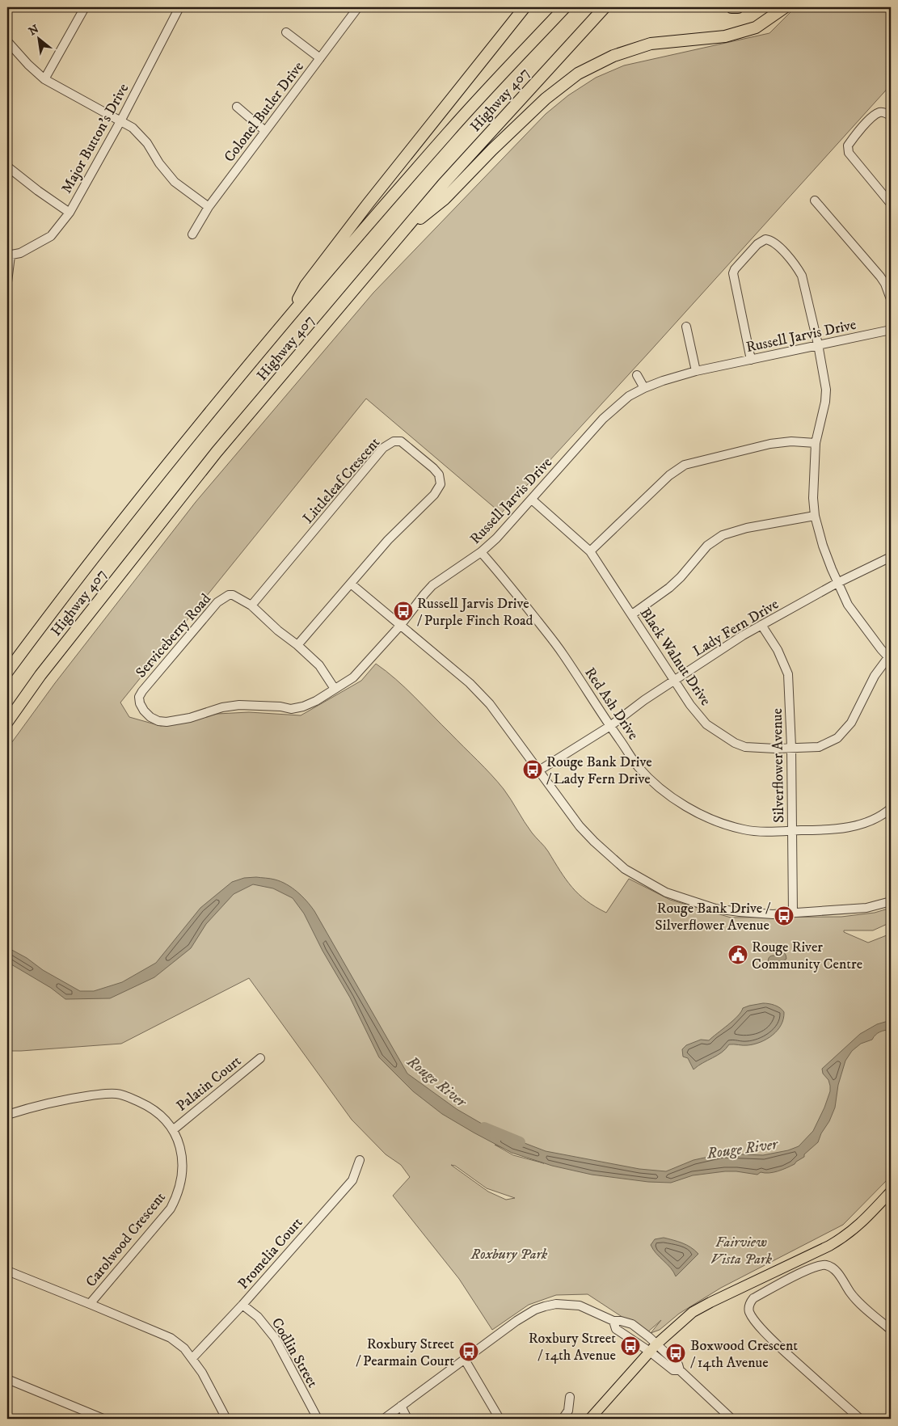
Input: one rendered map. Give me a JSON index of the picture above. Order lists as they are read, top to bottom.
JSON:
{
  "streets": {
    "highway": ["Highway 407"],
    "street": [
      "Colonel Butler Drive",
      "Major Button's Drive",
      "Russell Jarvis Drive",
      "Littleleaf Crescent",
      "Lady Fern Drive",
      "Serviceberry Road",
      "Black Walnut Drive",
      "Red Ash Drive",
      "Silverflower Avenue",
      "Palatin Court",
      "Carolwood Crescent",
      "Promelia Court",
      "Codlin Street"
    ]
  },
  "crossings": [
    ["Russell Jarvis Drive", "Serviceberry Road"],
    ["Russell Jarvis Drive", "Black Walnut Drive"],
    ["Russell Jarvis Drive", "Red Ash Drive"],
    ["Littleleaf Crescent", "Serviceberry Road"],
    ["Lady Fern Drive", "Black Walnut Drive"],
    ["Lady Fern Drive", "Red Ash Drive"],
    ["Lady Fern Drive", "Silverflower Avenue"],
    ["Black Walnut Drive", "Silverflower Avenue"],
    ["Red Ash Drive", "Silverflower Avenue"],
    ["Palatin Court", "Carolwood Crescent"],
    ["Promelia Court", "Codlin Street"]
  ],
  "water": ["Rouge River"],
  "parks": ["Fairview Vista Park", "Roxbury Park"],
  "places": {
    "bus stop": [
      "Russell Jarvis Drive / Purple Finch Road",
      "Rouge Bank Drive / Lady Fern Drive",
      "Rouge Bank Drive / Silverflower Avenue",
      "Roxbury Street / 14th Avenue",
      "Roxbury Street / Pearmain Court",
      "Boxwood Crescent / 14th Avenue"
    ],
    "public building": ["Rouge River Community Centre"]
  },
  "north": "top left"
}
